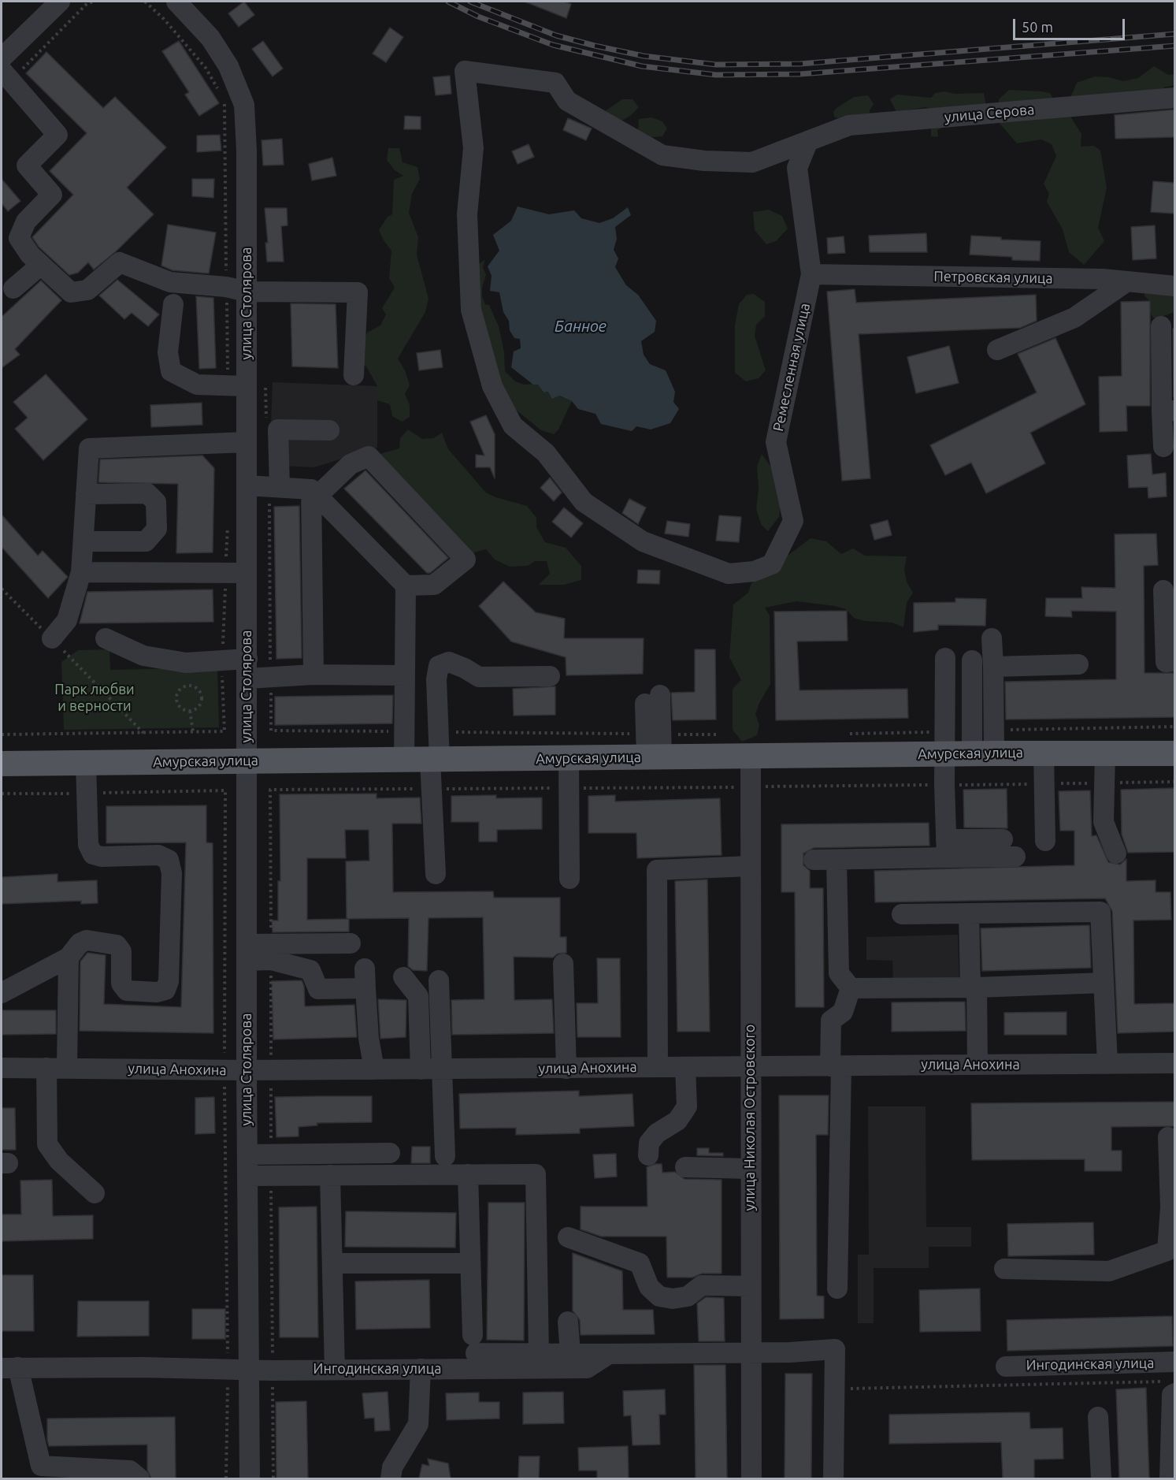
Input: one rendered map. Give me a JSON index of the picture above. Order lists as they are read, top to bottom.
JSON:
{
  "streets": {
    "main road": ["Амурская улица"],
    "street": [
      "улица Серова",
      "Петровская улица",
      "улица Столярова",
      "Ремесленная улица",
      "улица Анохина",
      "улица Николая Островского",
      "Ингодинская улица"
    ]
  },
  "crossings": [
    ["улица Серова", "Ремесленная улица"],
    ["Петровская улица", "Ремесленная улица"],
    ["улица Столярова", "Амурская улица"],
    ["улица Столярова", "улица Анохина"],
    ["улица Столярова", "Ингодинская улица"],
    ["Амурская улица", "улица Николая Островского"],
    ["улица Анохина", "улица Николая Островского"]
  ],
  "water": ["Банное"],
  "parks": ["Парк любви и верности"],
  "scale_bar": "50 m"
}
